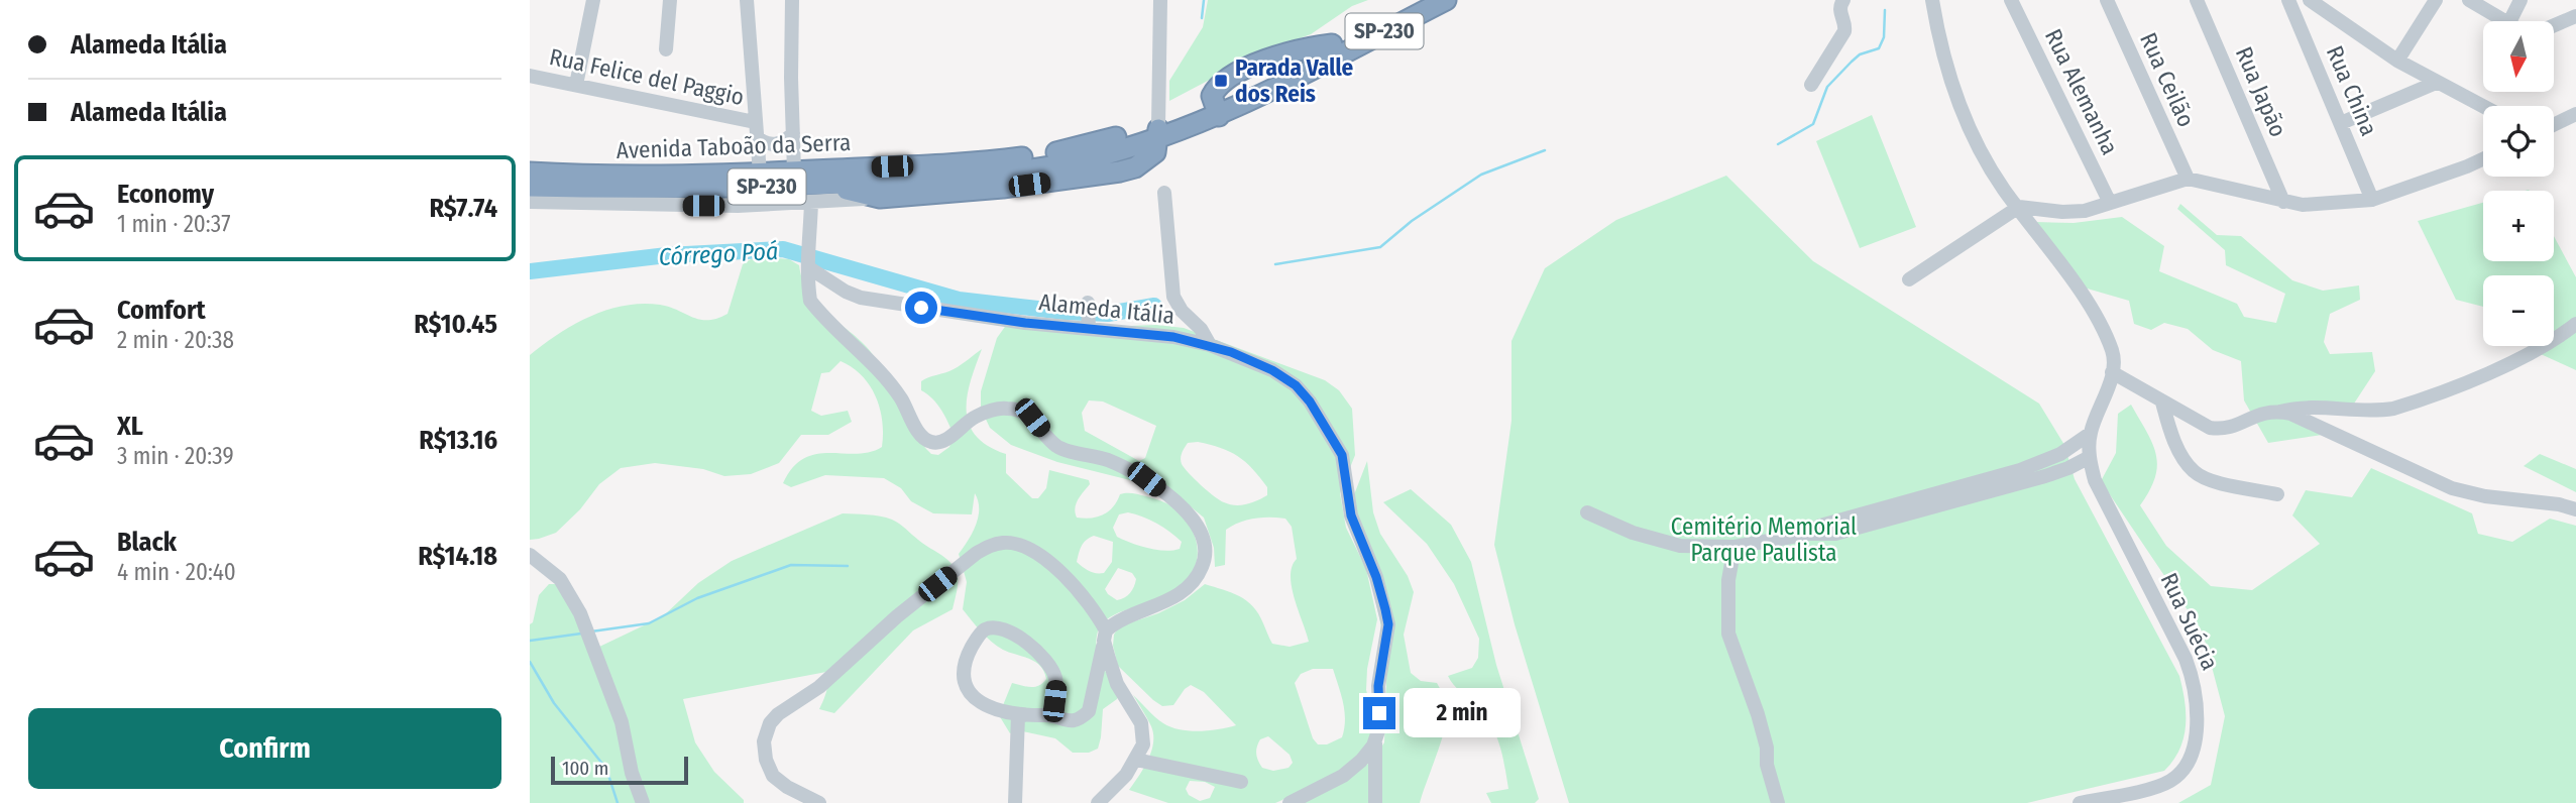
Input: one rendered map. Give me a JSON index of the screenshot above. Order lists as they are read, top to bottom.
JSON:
{
  "streets": {
    "highway": ["SP-230", "Avenida Taboão da Serra"],
    "street": [
      "Rua Felice del Paggio",
      "Rua Ceilão",
      "Rua China",
      "Rua Alemanha",
      "Rua Japão",
      "Alameda Itália",
      "Rua Suécia"
    ]
  },
  "water": ["Córrego Poá"],
  "parks": ["Cemitério Memorial Parque Paulista"],
  "places": {
    "transit": ["Parada Valle dos Reis"]
  },
  "scale_bar": "100 m",
  "north": "bottom",
  "page": {
    "banner": ["Alameda Itália", "Alameda Itália"],
    "map_buttons": ["+", "−"],
    "list": [
      {
        "name": "Economy",
        "note": "1 min · 20:37",
        "value": "R$7.74"
      },
      {
        "name": "Comfort",
        "note": "2 min · 20:38",
        "value": "R$10.45"
      },
      {
        "name": "XL",
        "note": "3 min · 20:39",
        "value": "R$13.16"
      },
      {
        "name": "Black",
        "note": "4 min · 20:40",
        "value": "R$14.18"
      }
    ],
    "bubble": "2 min",
    "buttons": "Confirm",
    "scale": "100 m"
  }
}
